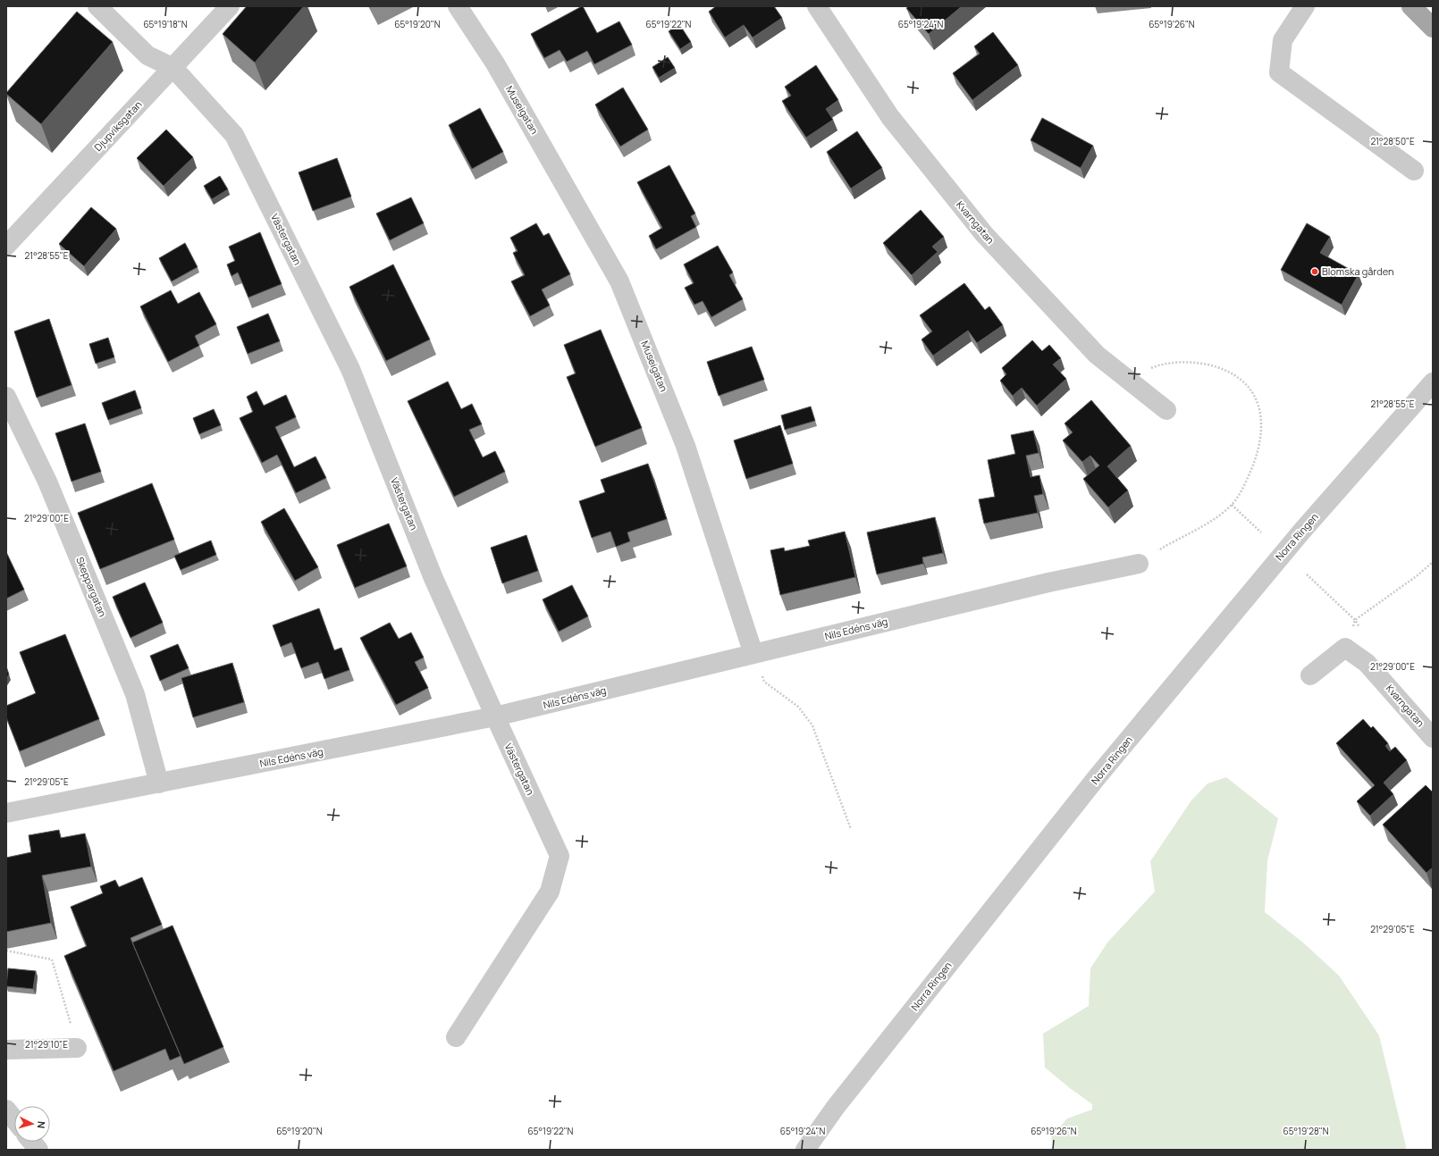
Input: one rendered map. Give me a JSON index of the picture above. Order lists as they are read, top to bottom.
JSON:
{
  "streets": {
    "street": [
      "Museigatan",
      "Djupviksgatan",
      "Kvarngatan",
      "Västergatan",
      "Norra Ringen",
      "Skeppargatan",
      "Nils Edéns väg"
    ]
  },
  "crossings": [
    ["Museigatan", "Nils Edéns väg"],
    ["Djupviksgatan", "Västergatan"],
    ["Västergatan", "Nils Edéns väg"],
    ["Skeppargatan", "Nils Edéns väg"]
  ],
  "places": ["Blomska gården"],
  "north": "right",
  "coordinates": [
    "65°19'18\"N",
    "65°19'20\"N",
    "65°19'22\"N",
    "65°19'24\"N",
    "65°19'26\"N",
    "21°28'50\"E",
    "21°28'55\"E",
    "21°29'00\"E",
    "21°29'05\"E",
    "21°29'10\"E",
    "65°19'28\"N"
  ]
}
